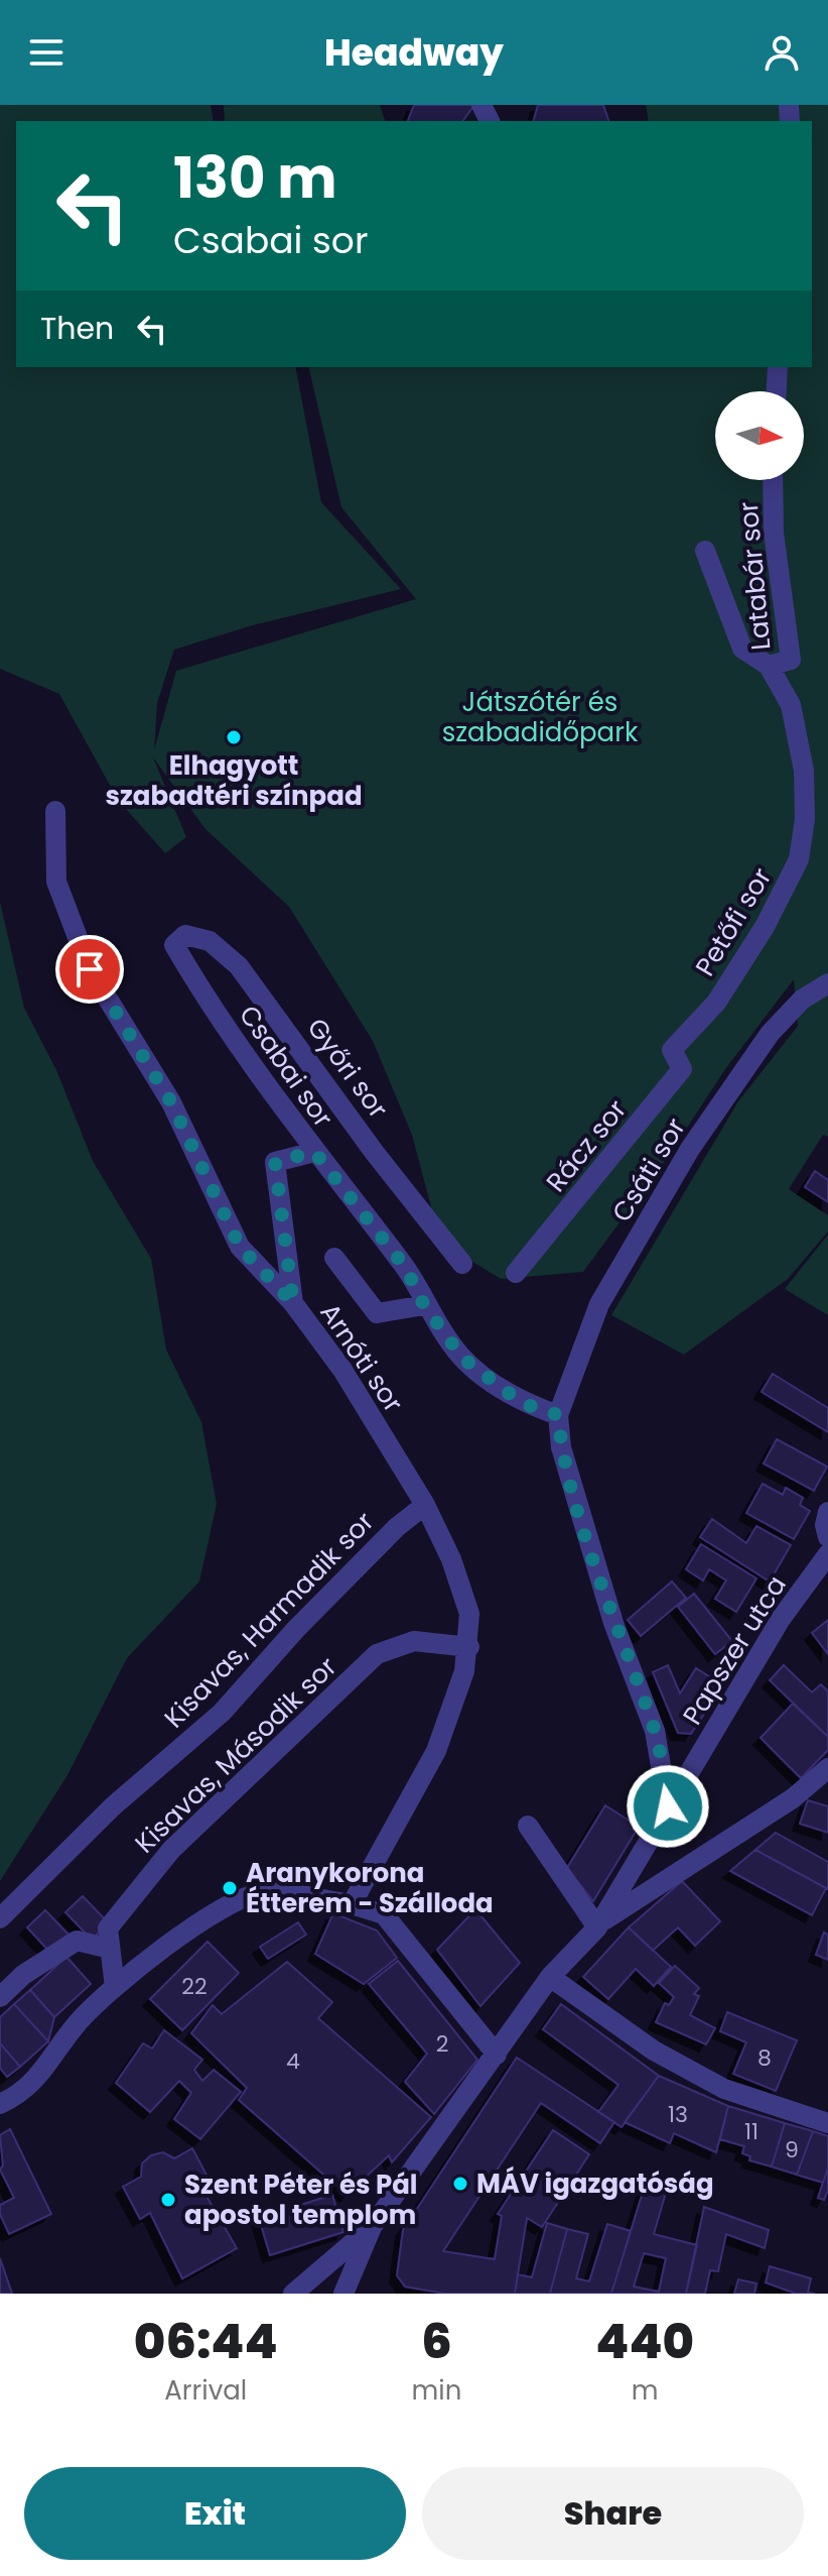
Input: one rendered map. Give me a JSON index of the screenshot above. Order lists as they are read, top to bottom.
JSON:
{
  "streets": {
    "street": [
      "Latabár sor",
      "Petőfi sor",
      "Csabai sor",
      "Győri sor",
      "Rácz sor",
      "Csáti sor",
      "Arnóti sor",
      "Kisavas, Harmadik sor",
      "Papszer utca",
      "Kisavas, Második sor"
    ]
  },
  "crossings": [
    ["Latabár sor", "Petőfi sor"],
    ["Petőfi sor", "Rácz sor"],
    ["Csabai sor", "Győri sor"],
    ["Csabai sor", "Csáti sor"],
    ["Arnóti sor", "Kisavas, Harmadik sor"],
    ["Arnóti sor", "Kisavas, Második sor"]
  ],
  "parks": ["Játszótér és szabadidőpark"],
  "places": [
    "Elhagyott szabadtéri színpad",
    "Aranykorona Étterem - Szálloda",
    "MÁV igazgatóság",
    "Szent Péter és Pál apostol templom"
  ],
  "house_numbers": [
    "22",
    "2",
    "8",
    "4",
    "13",
    "11",
    "9"
  ],
  "north": "right",
  "page": {
    "header": "Headway",
    "turn": ["130 m", "Csabai sor"],
    "then": "Then",
    "eta": [
      "06:44",
      "Arrival",
      "6",
      "min",
      "440",
      "m"
    ],
    "buttons": ["Exit", "Share"]
  }
}
